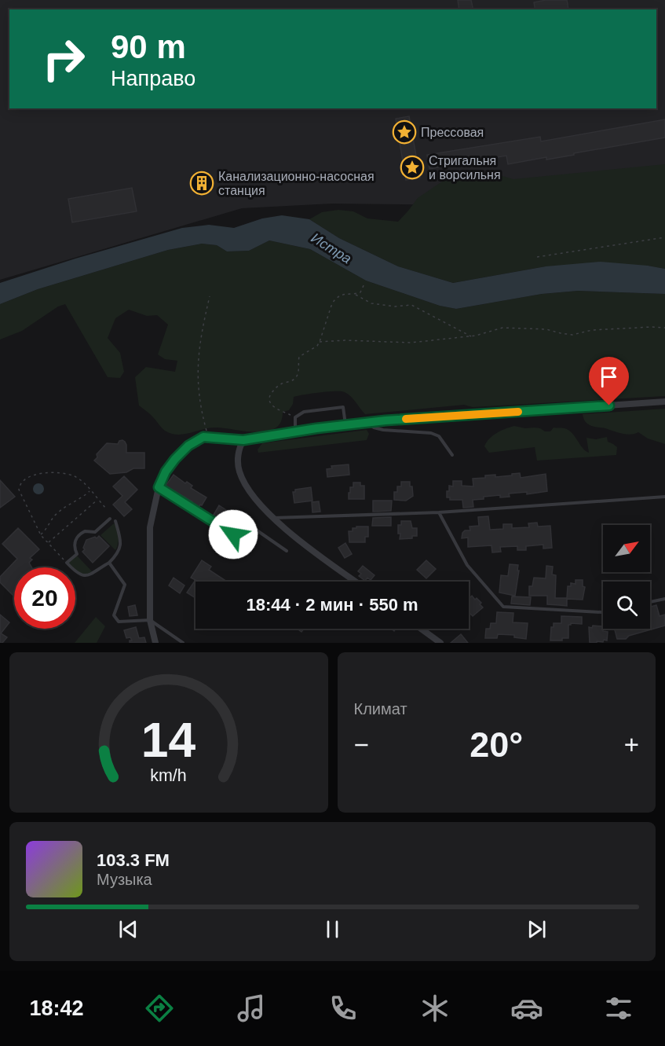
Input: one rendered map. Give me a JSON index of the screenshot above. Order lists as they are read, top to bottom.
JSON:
{
  "water": ["Истра"],
  "places": {
    "place": ["Прессовая", "Стригальня и ворсильня"],
    "building": ["Канализационно-насосная станция"]
  },
  "north": "top right",
  "page": {
    "turn": ["90 m", "Направо"],
    "limit": "20",
    "trip": "18:44 · 2 мин · 550 m",
    "tile": "Климат",
    "heat": ["−", "20°", "+"],
    "song": ["103.3 FM", "Музыка"],
    "tabs": "18:42",
    "gauge": ["14", "km/h"]
  }
}
